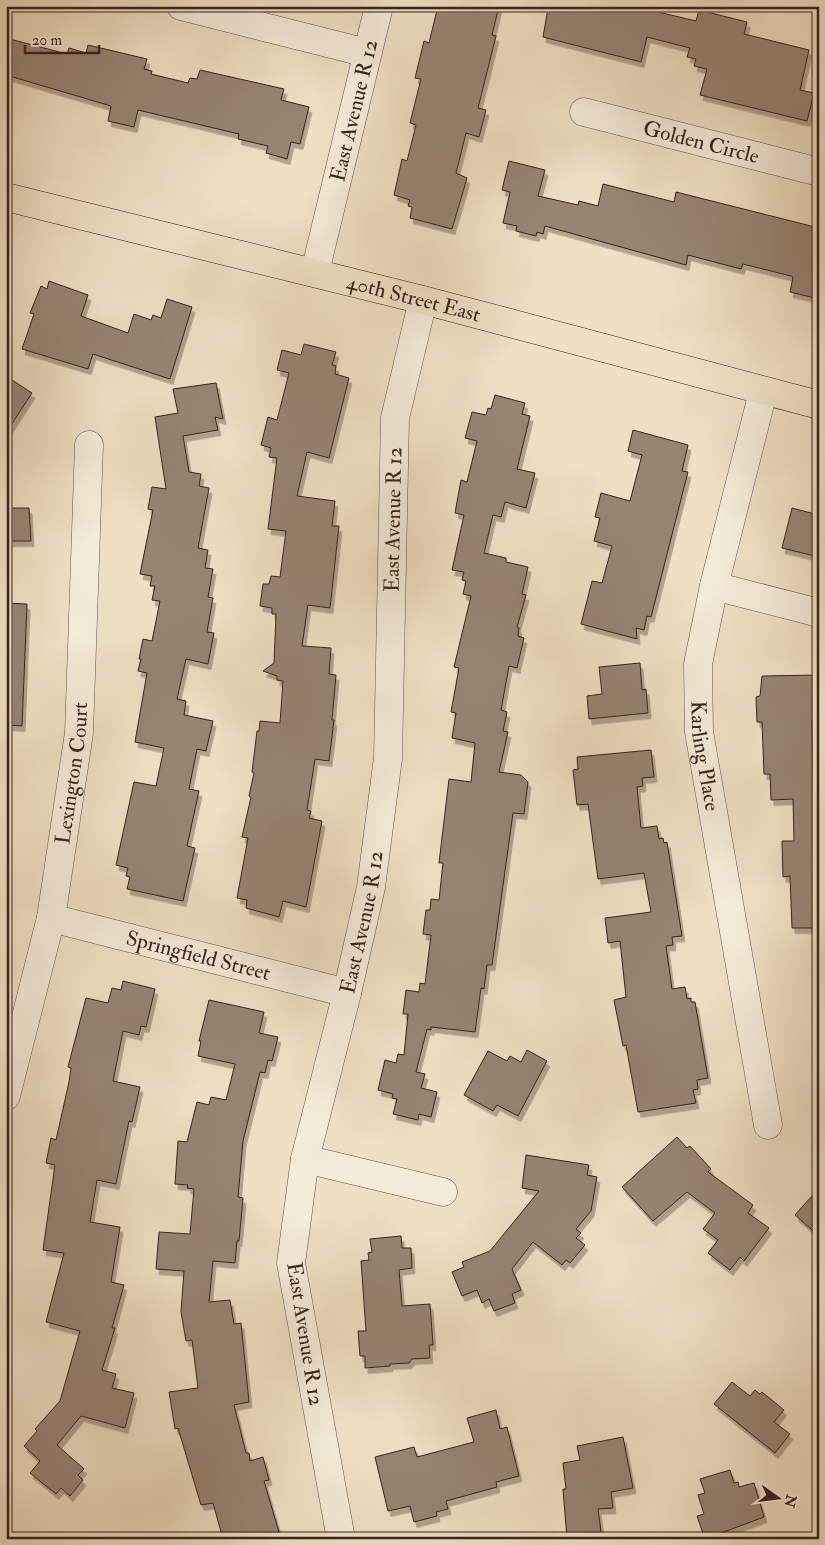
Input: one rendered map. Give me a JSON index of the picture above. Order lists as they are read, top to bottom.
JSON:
{
  "streets": {
    "main road": ["40th Street East"],
    "street": [
      "East Avenue R 12",
      "Golden Circle",
      "Karling Place",
      "Lexington Court",
      "Springfield Street"
    ]
  },
  "crossings": [
    ["East Avenue R 12", "40th Street East"],
    ["East Avenue R 12", "Springfield Street"],
    ["40th Street East", "Karling Place"],
    ["Lexington Court", "Springfield Street"]
  ],
  "scale_bar": "20 m",
  "north": "right"
}
